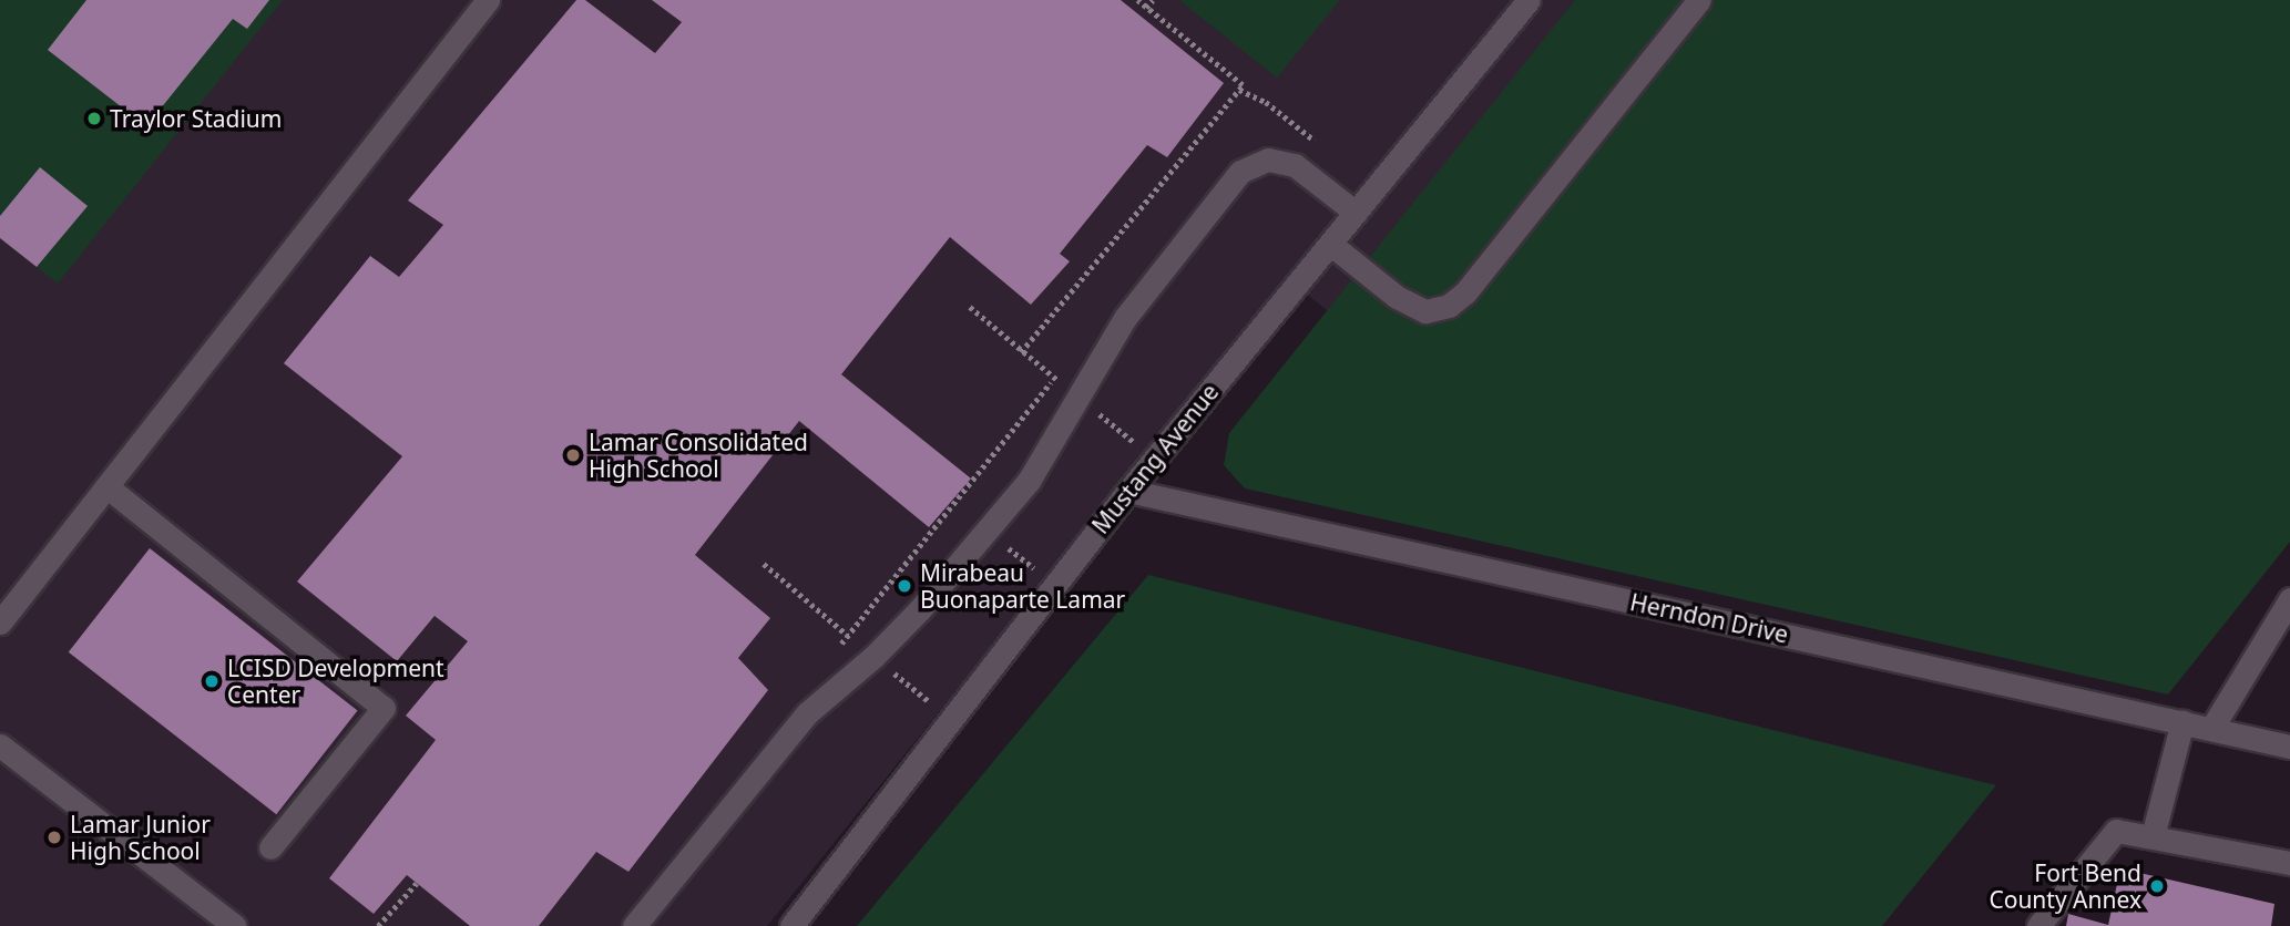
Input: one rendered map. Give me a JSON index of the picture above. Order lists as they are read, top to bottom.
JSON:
{
  "streets": {
    "street": ["Mustang Avenue", "Herndon Drive"]
  },
  "crossings": [
    ["Mustang Avenue", "Herndon Drive"]
  ],
  "places": [
    "Traylor Stadium",
    "Lamar Consolidated High School",
    "Mirabeau Buonaparte Lamar",
    "LCISD Development Center",
    "Lamar Junior High School",
    "Fort Bend County Annex"
  ]
}
